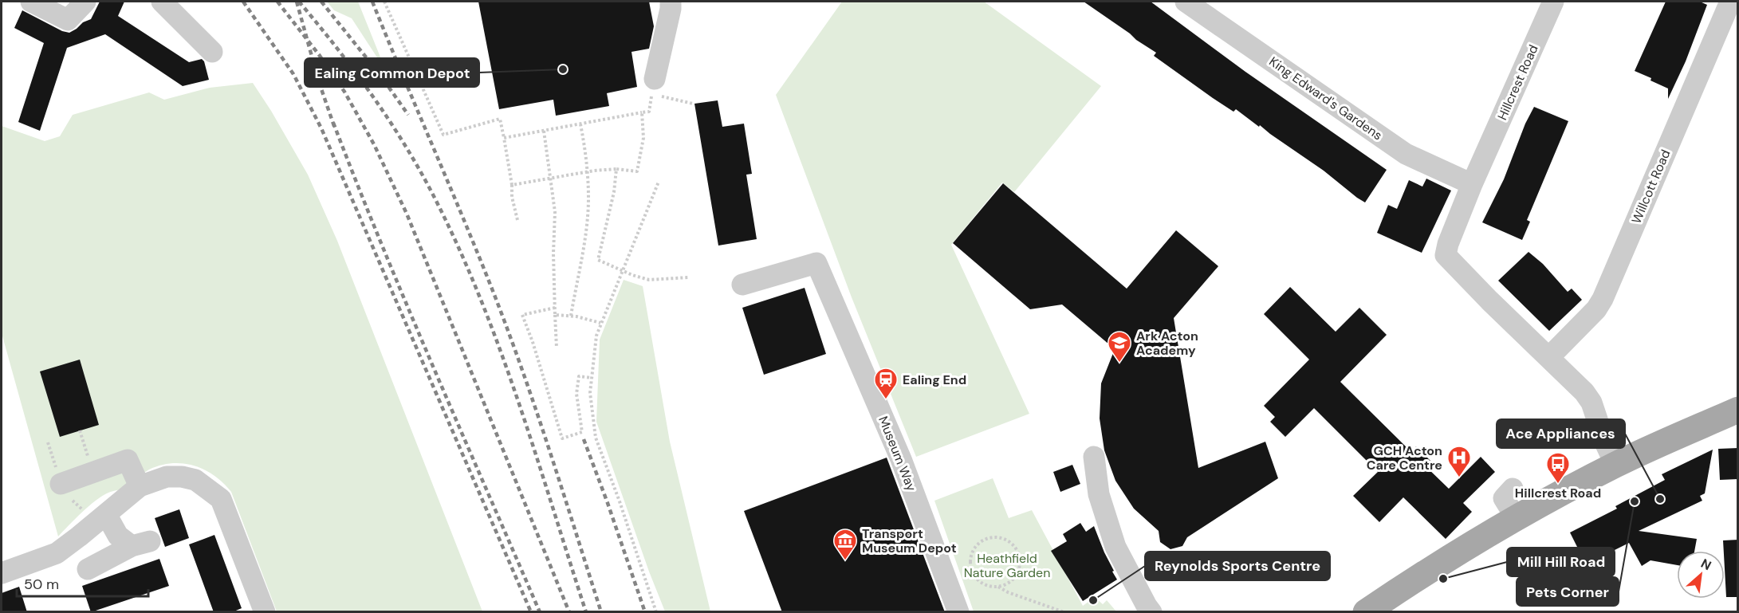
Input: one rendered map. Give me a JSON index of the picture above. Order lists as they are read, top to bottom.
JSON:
{
  "streets": {
    "street": [
      "Hillcrest Road",
      "King Edward's Gardens",
      "Willcott Road",
      "Museum Way"
    ]
  },
  "crossings": [
    ["Hillcrest Road", "King Edward's Gardens"],
    ["Hillcrest Road", "Willcott Road"]
  ],
  "parks": ["Heathfield Nature Garden"],
  "places": {
    "other": [
      "Ealing Common Depot",
      "Ace Appliances",
      "Pets Corner",
      "Mill Hill Road",
      "Reynolds Sports Centre"
    ],
    "school or university": ["Ark Acton Academy"],
    "station": ["Ealing End"],
    "hospital": ["GCH Acton Care Centre"],
    "bus stop": ["Hillcrest Road"],
    "museum": ["Transport Museum Depot"]
  },
  "scale_bar": "50 m",
  "north": "top right"
}
